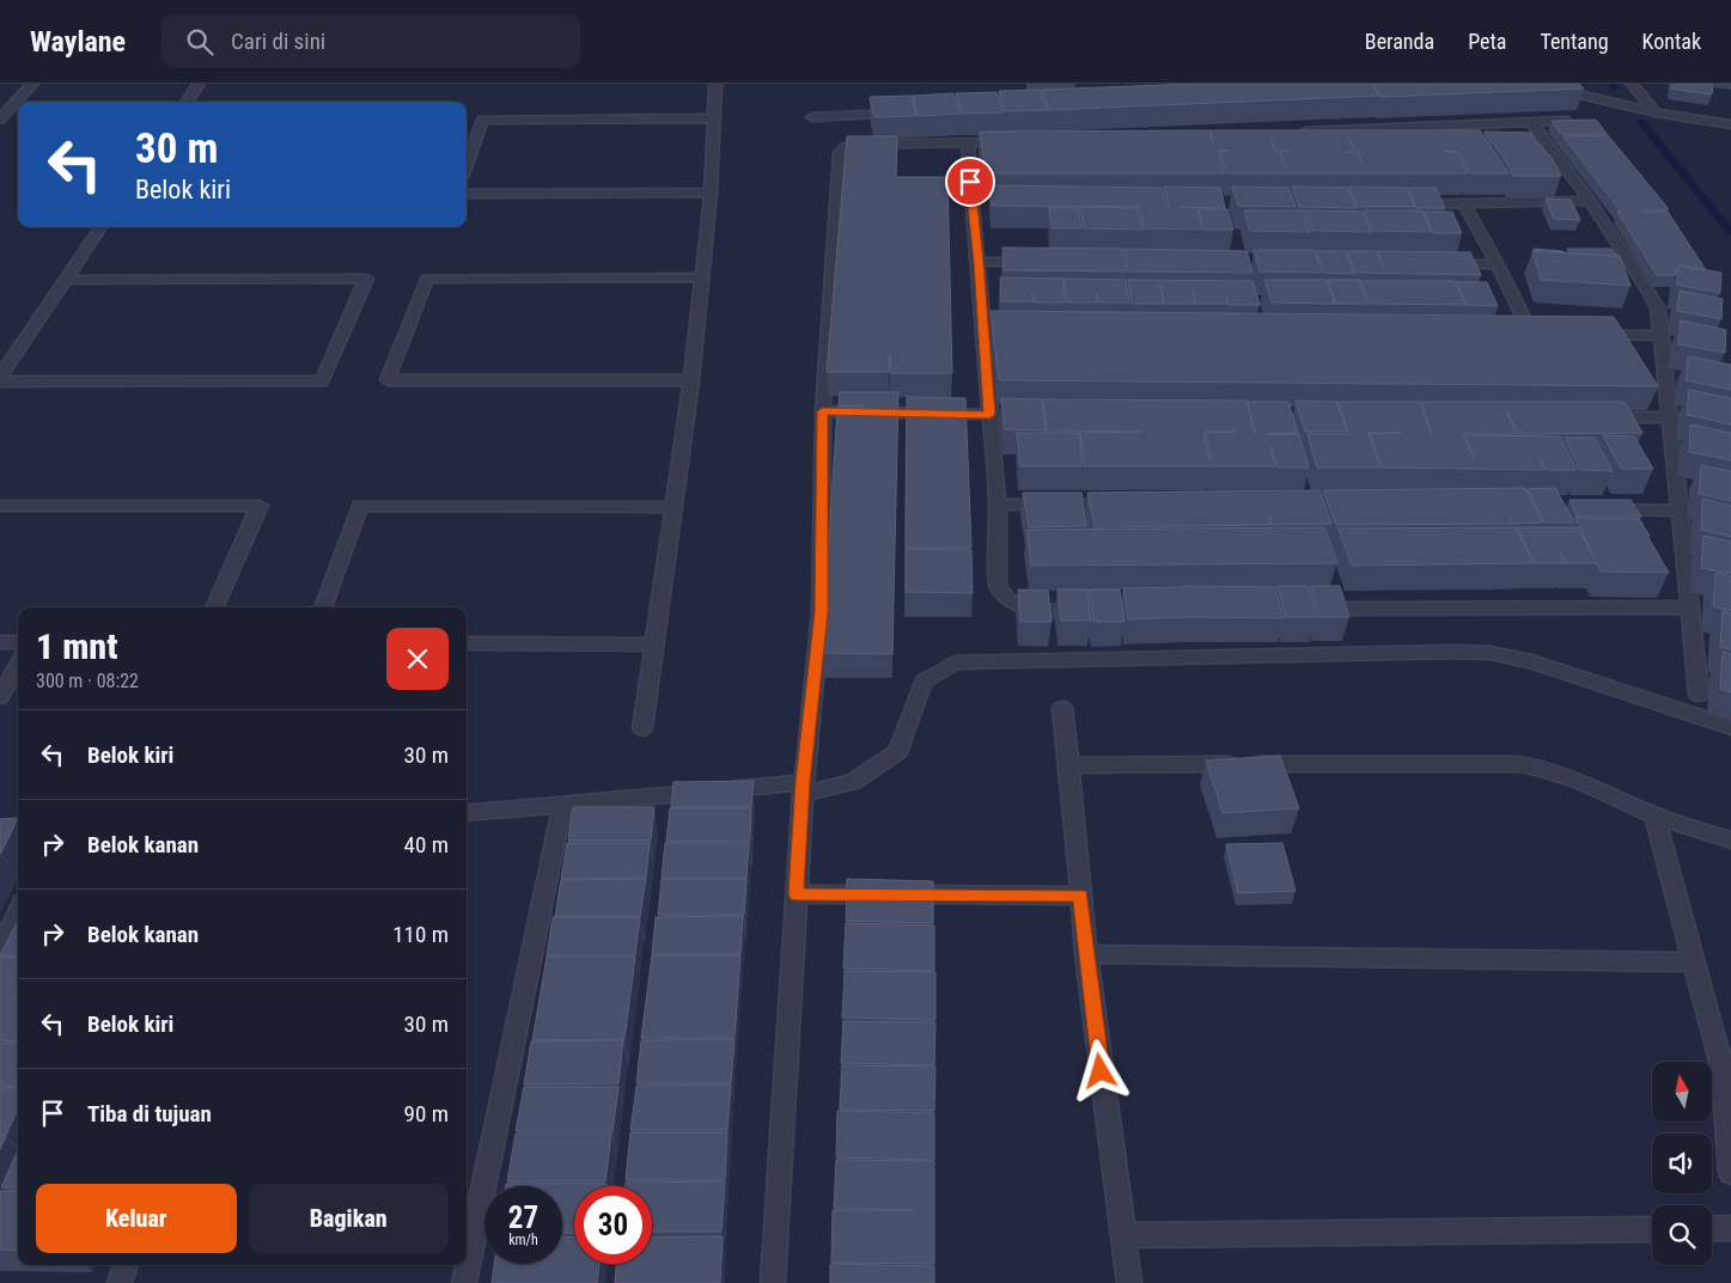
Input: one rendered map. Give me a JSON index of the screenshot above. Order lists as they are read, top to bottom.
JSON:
{
  "north": "top",
  "page": {
    "header": "Waylane",
    "search": "Cari di sini",
    "nav": [
      "Beranda",
      "Peta",
      "Tentang",
      "Kontak"
    ],
    "turn": ["30 m", "Belok kiri"],
    "heading": ["1 mnt", "300 m · 08:22"],
    "list": [
      {
        "name": "Belok kiri",
        "value": "30 m"
      },
      {
        "name": "Belok kanan",
        "value": "40 m"
      },
      {
        "name": "Belok kanan",
        "value": "110 m"
      },
      {
        "name": "Belok kiri",
        "value": "30 m"
      },
      {
        "name": "Tiba di tujuan",
        "value": "90 m"
      }
    ],
    "buttons": ["Keluar", "Bagikan"],
    "speed": "27 km/h",
    "limit": "30"
  }
}
